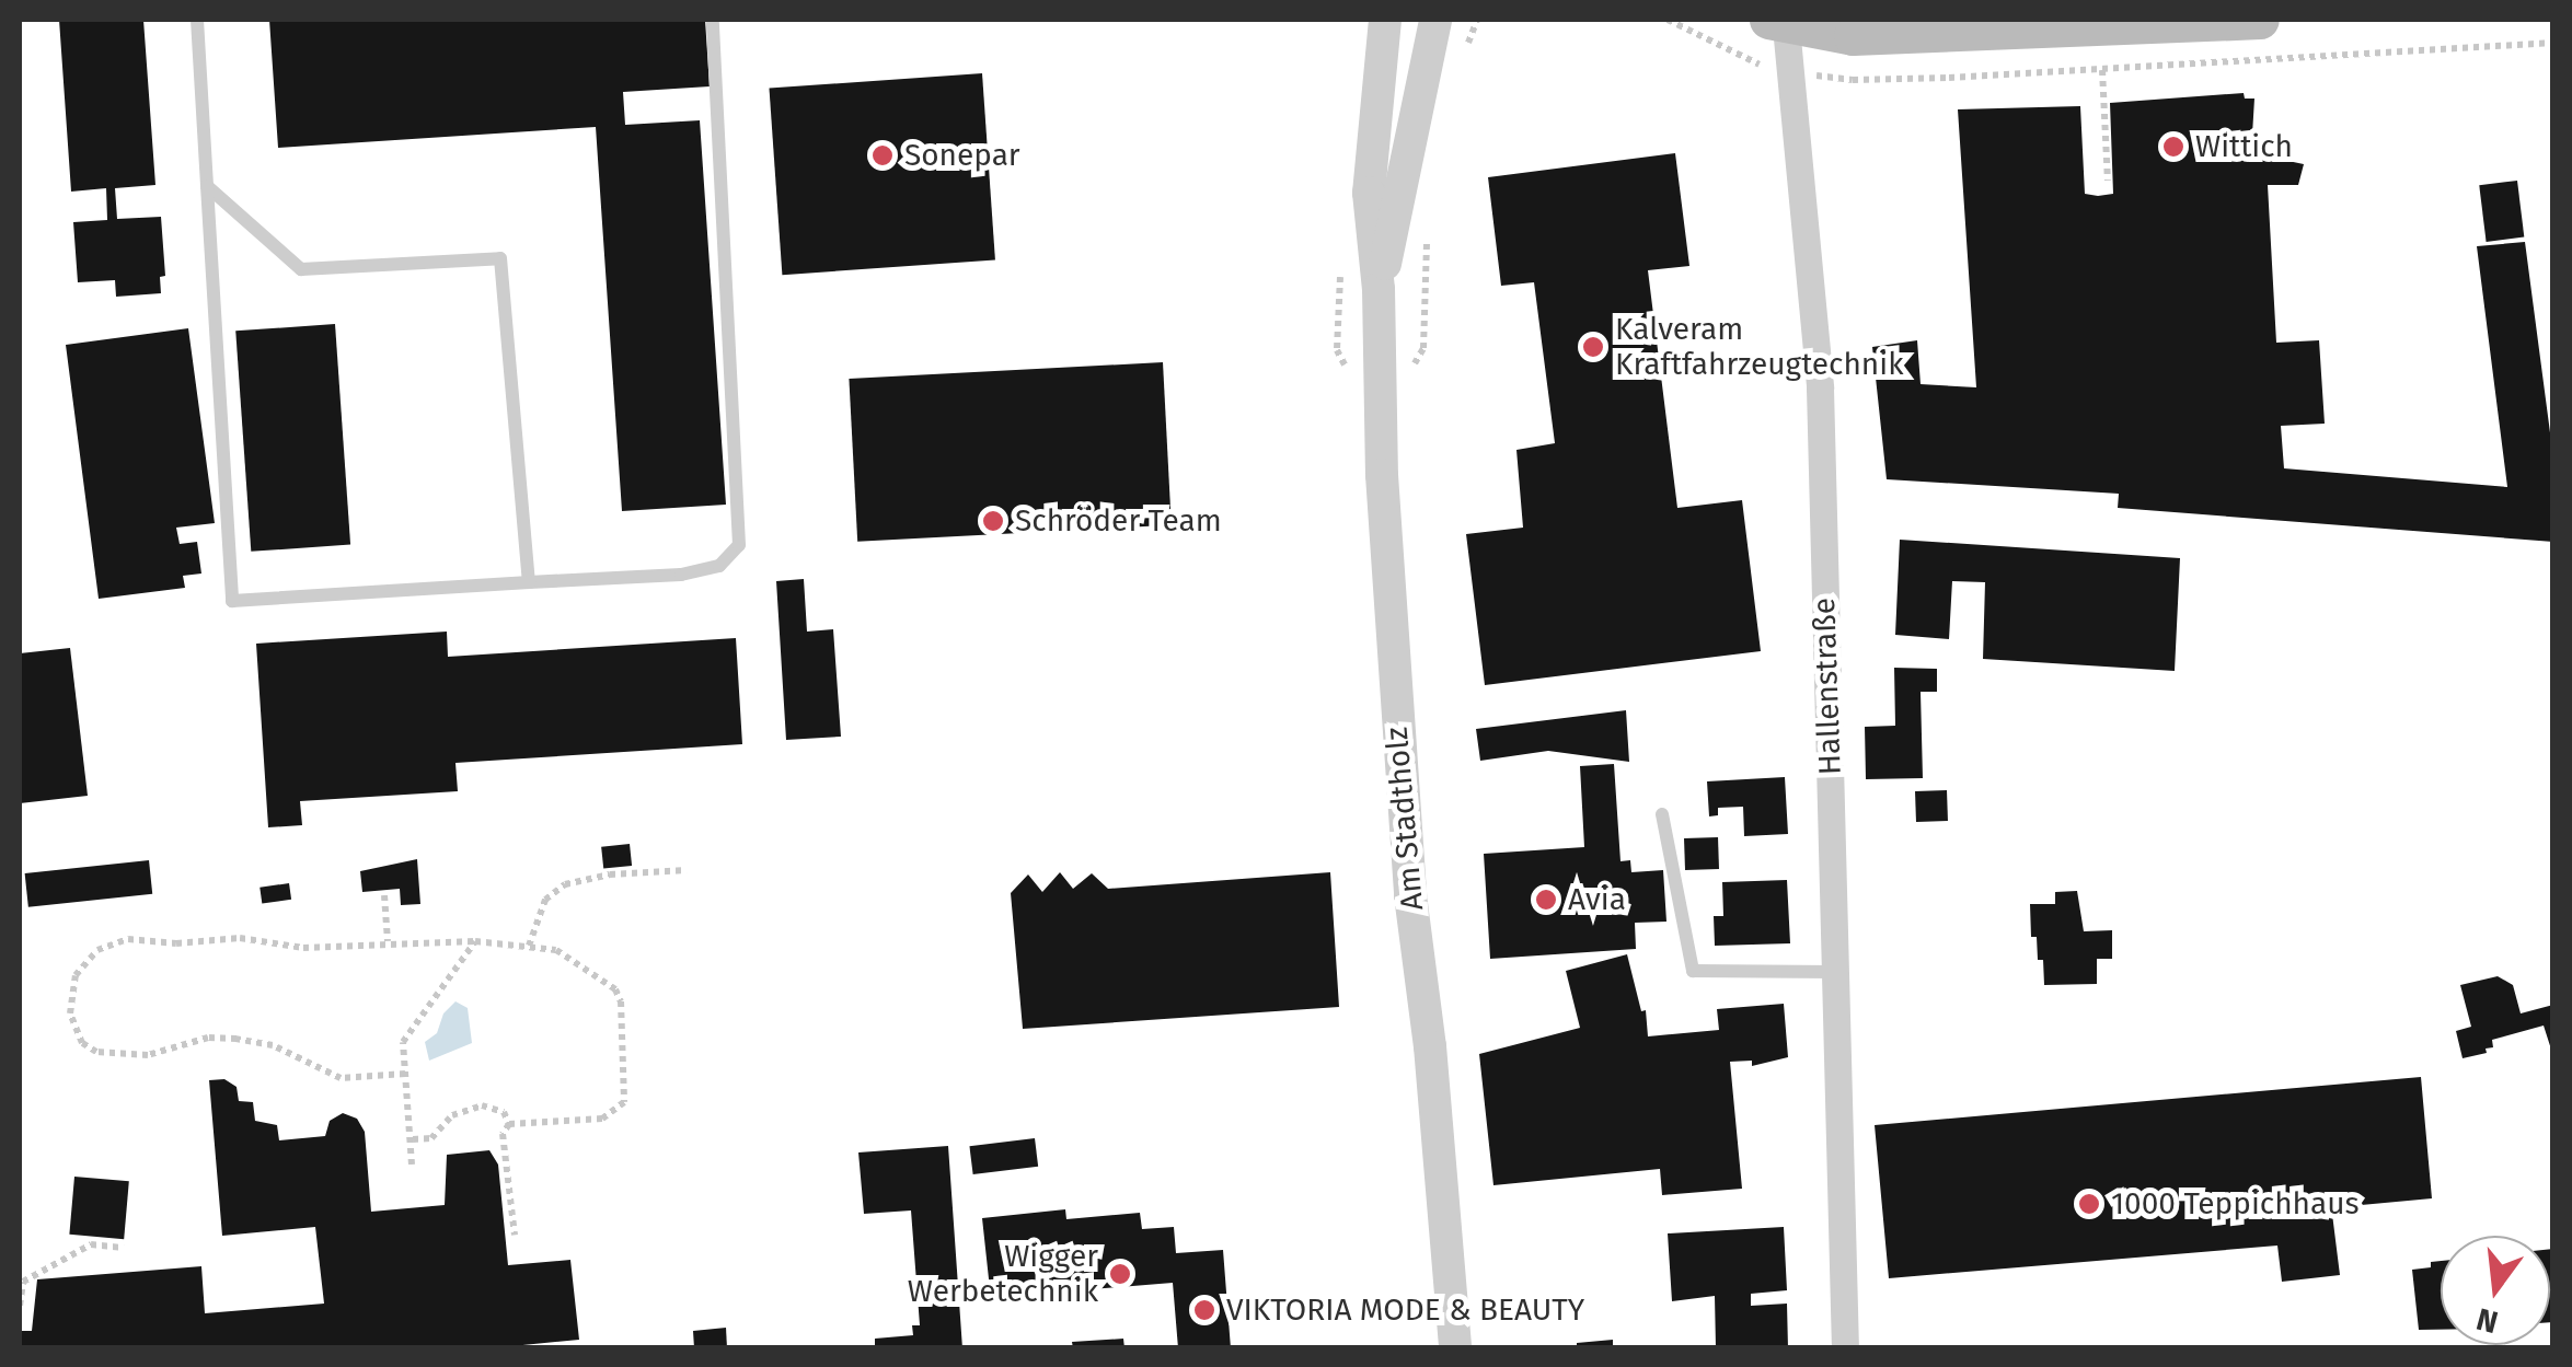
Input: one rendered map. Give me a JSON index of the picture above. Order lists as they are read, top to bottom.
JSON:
{
  "streets": {
    "street": ["Hallenstraße", "Am Stadtholz"]
  },
  "places": [
    "Wittich",
    "Sonepar",
    "Kalveram Kraftfahrzeugtechnik",
    "Schröder Team",
    "Avia",
    "1000 Teppichhaus",
    "Wigger Werbetechnik",
    "VIKTORIA MODE & BEAUTY"
  ],
  "north": "bottom"
}
